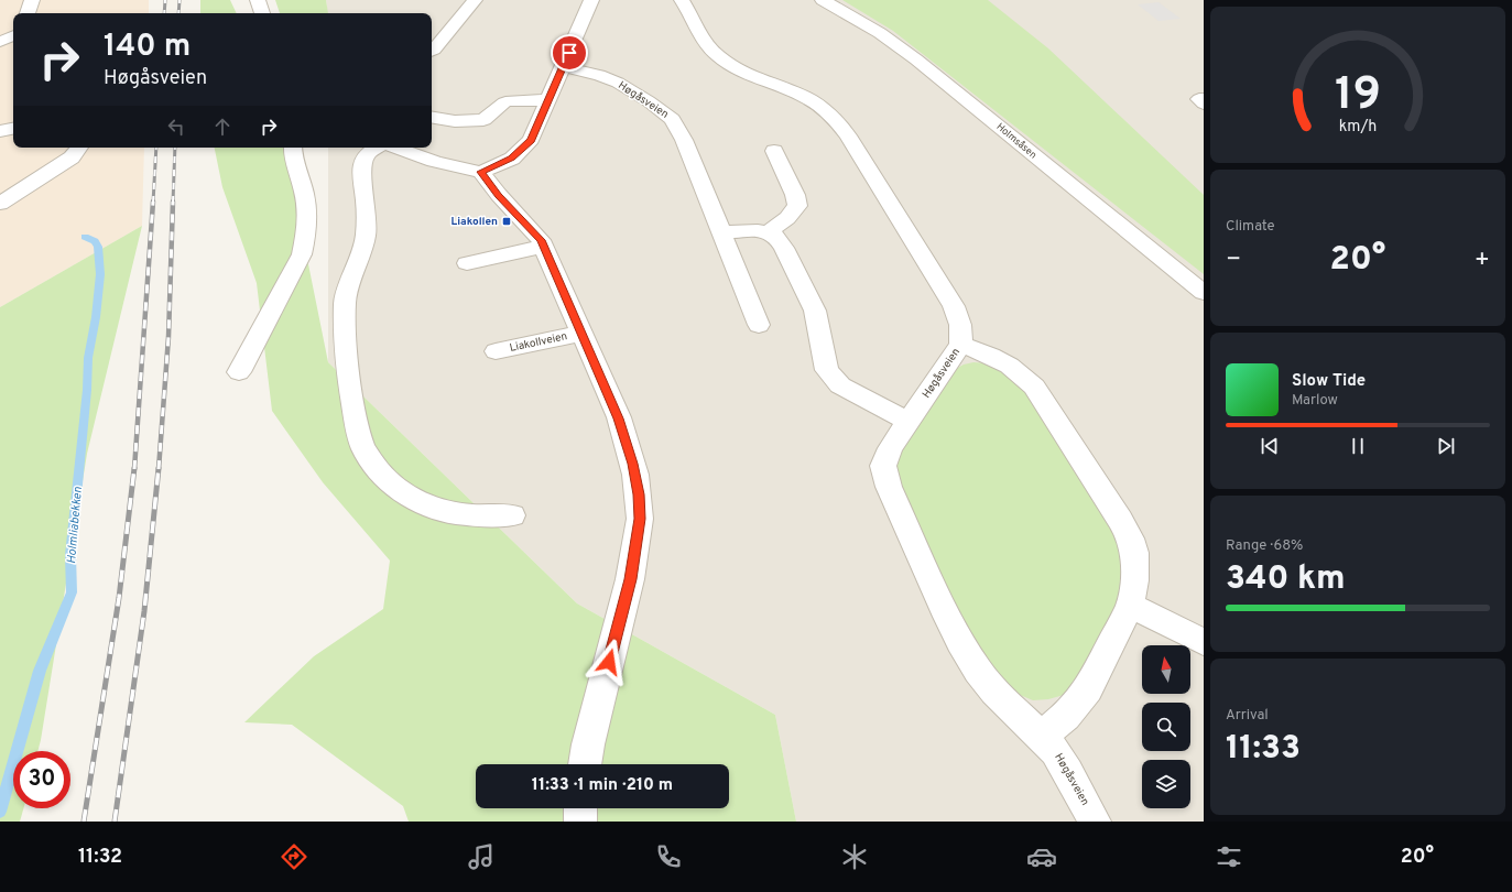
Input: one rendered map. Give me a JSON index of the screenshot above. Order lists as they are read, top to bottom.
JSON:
{
  "streets": {
    "street": ["Høgåsveien", "Holmsåsen", "Liakollveien"]
  },
  "water": ["Holmliabekken"],
  "places": {
    "transit": ["Liakollen"]
  },
  "north": "top",
  "page": {
    "turn": ["140 m", "Høgåsveien"],
    "tile": [
      "Climate",
      ["Range · 68%", "340 km"],
      ["Arrival", "11:33"]
    ],
    "heat": ["−", "20°", "+"],
    "song": ["Slow Tide", "Marlow"],
    "limit": "30",
    "trip": "11:33 · 1 min · 210 m",
    "tabs": ["11:32", "20°"],
    "gauge": ["19", "km/h"]
  }
}
